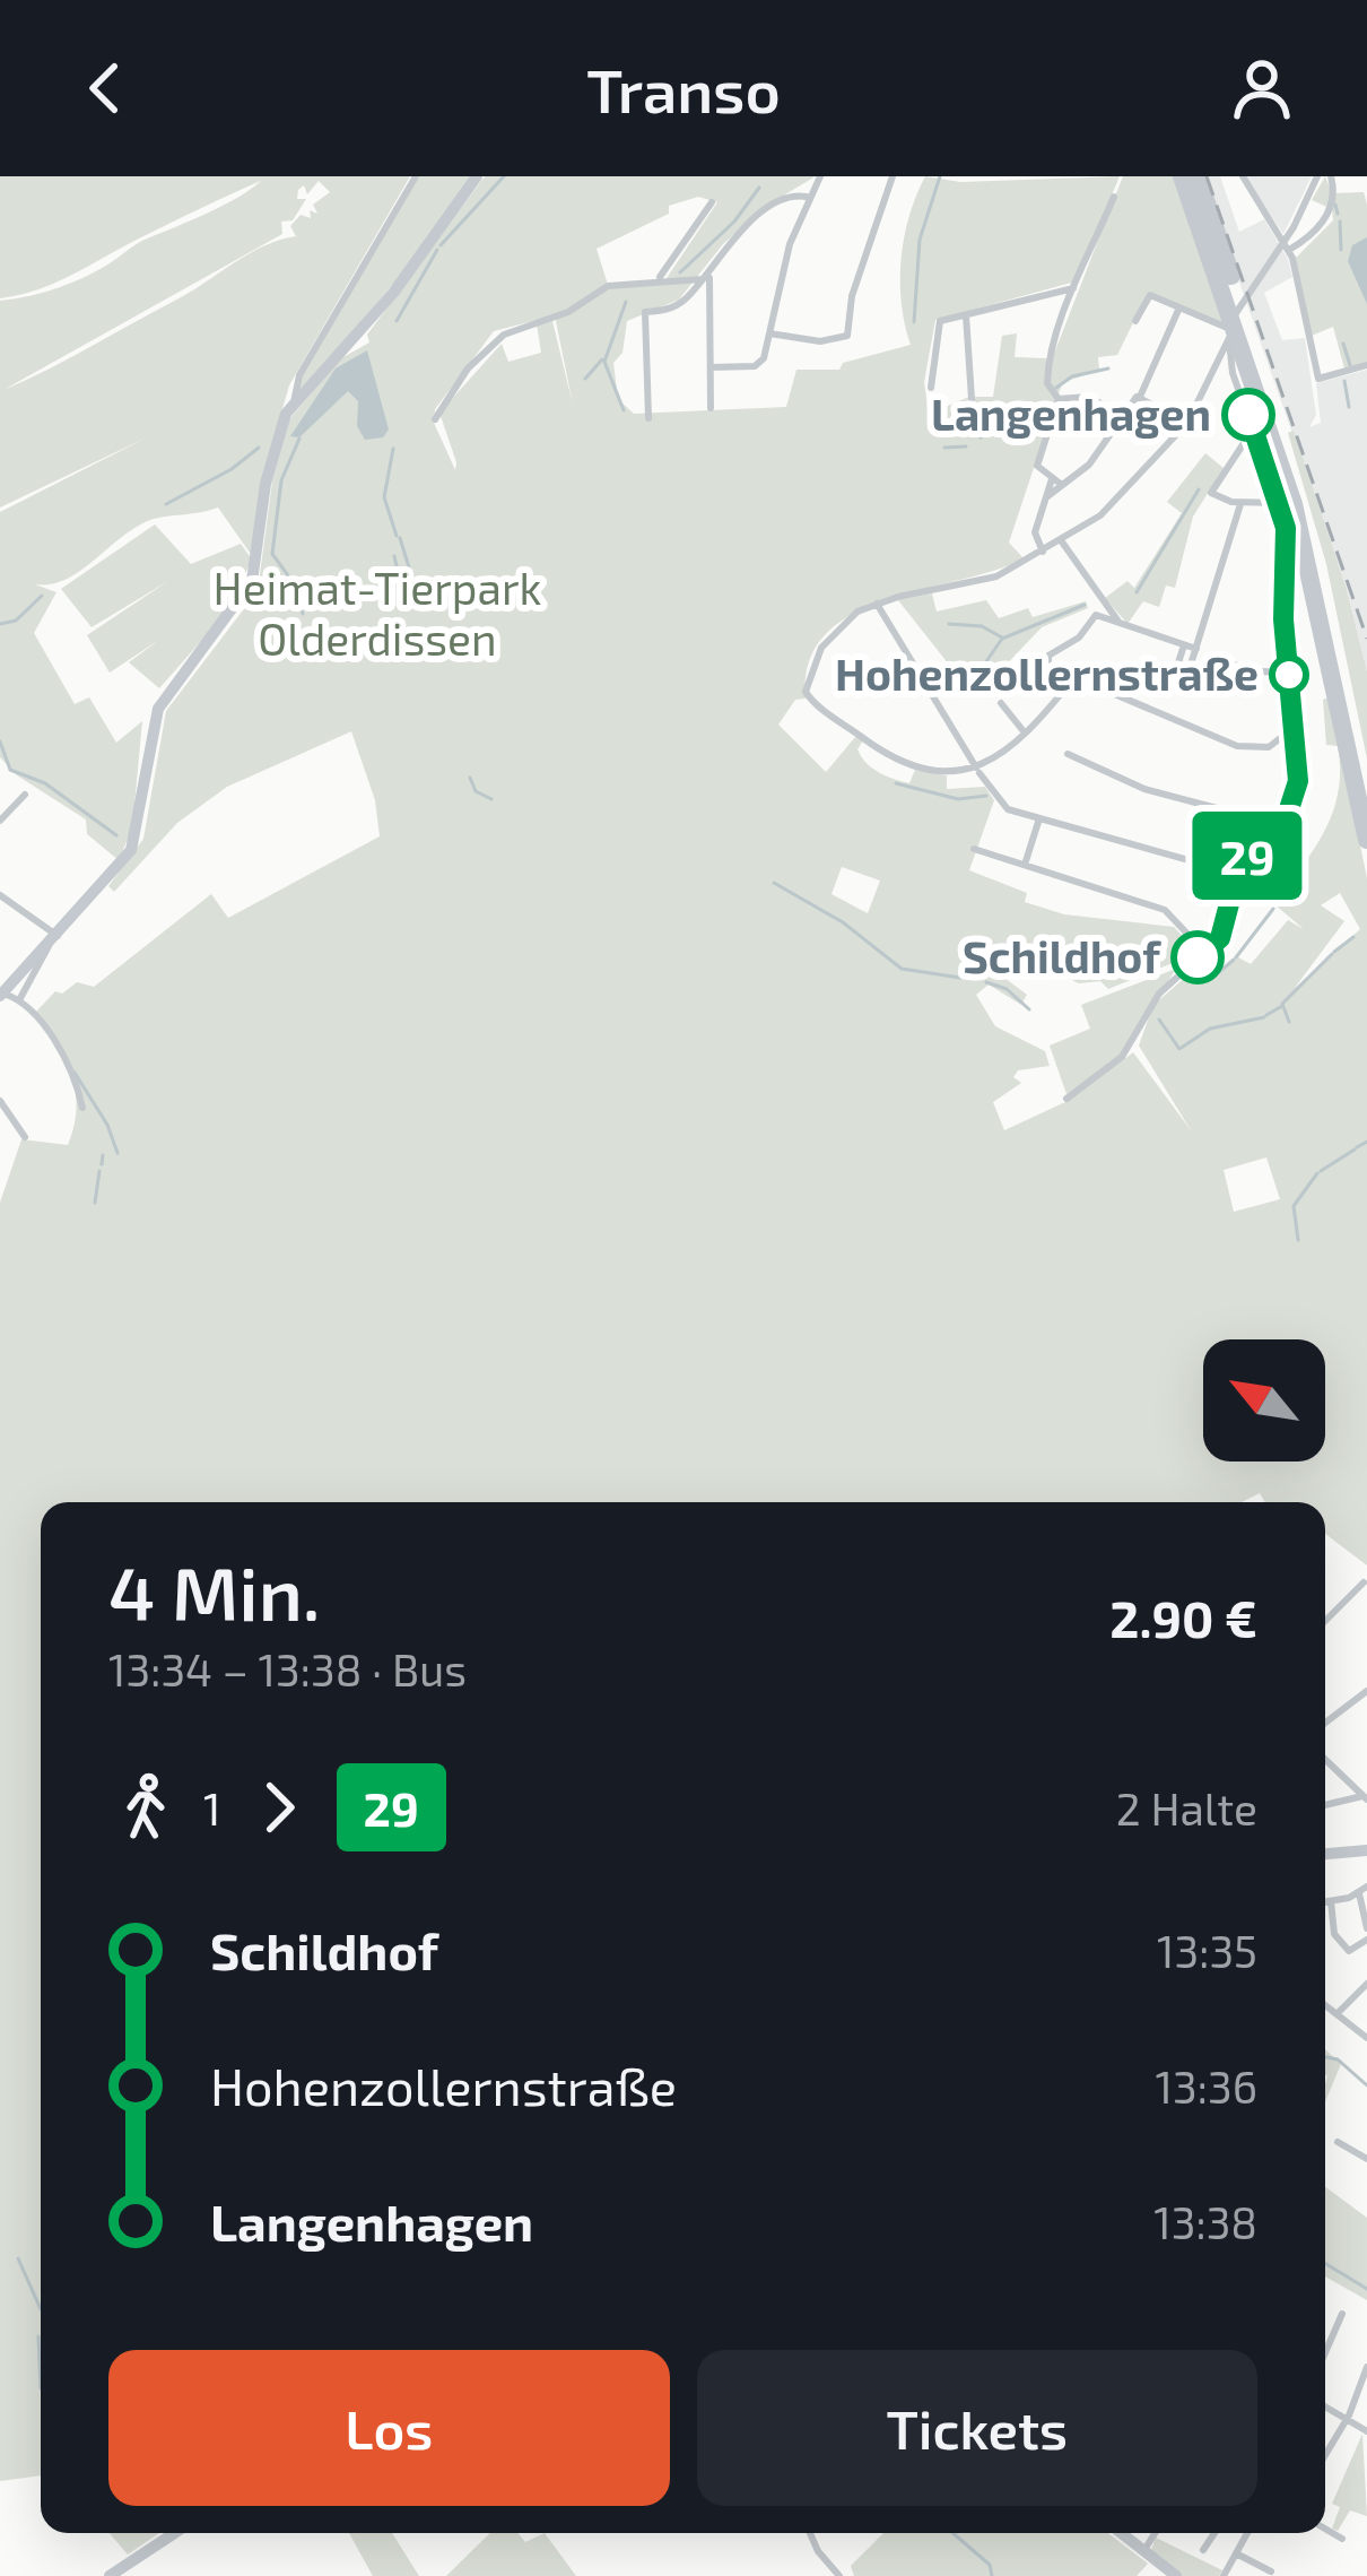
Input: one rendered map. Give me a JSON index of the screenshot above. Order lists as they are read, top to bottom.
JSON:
{
  "parks": ["Heimat-Tierpark Olderdissen"],
  "places": ["Langenhagen", "Hohenzollernstraße", "Schildhof"],
  "lines": ["bus line 29"],
  "north": "top left",
  "page": {
    "header": "Transo",
    "on_map": "29",
    "heading": ["4 Min.", "13:34 – 13:38 · Bus", "2.90 €"],
    "legs": ["1", "29", "2 Halte"],
    "list": [
      {
        "name": "Schildhof",
        "value": "13:35"
      },
      {
        "name": "Hohenzollernstraße",
        "value": "13:36"
      },
      {
        "name": "Langenhagen",
        "value": "13:38"
      }
    ],
    "buttons": ["Los", "Tickets"]
  }
}
